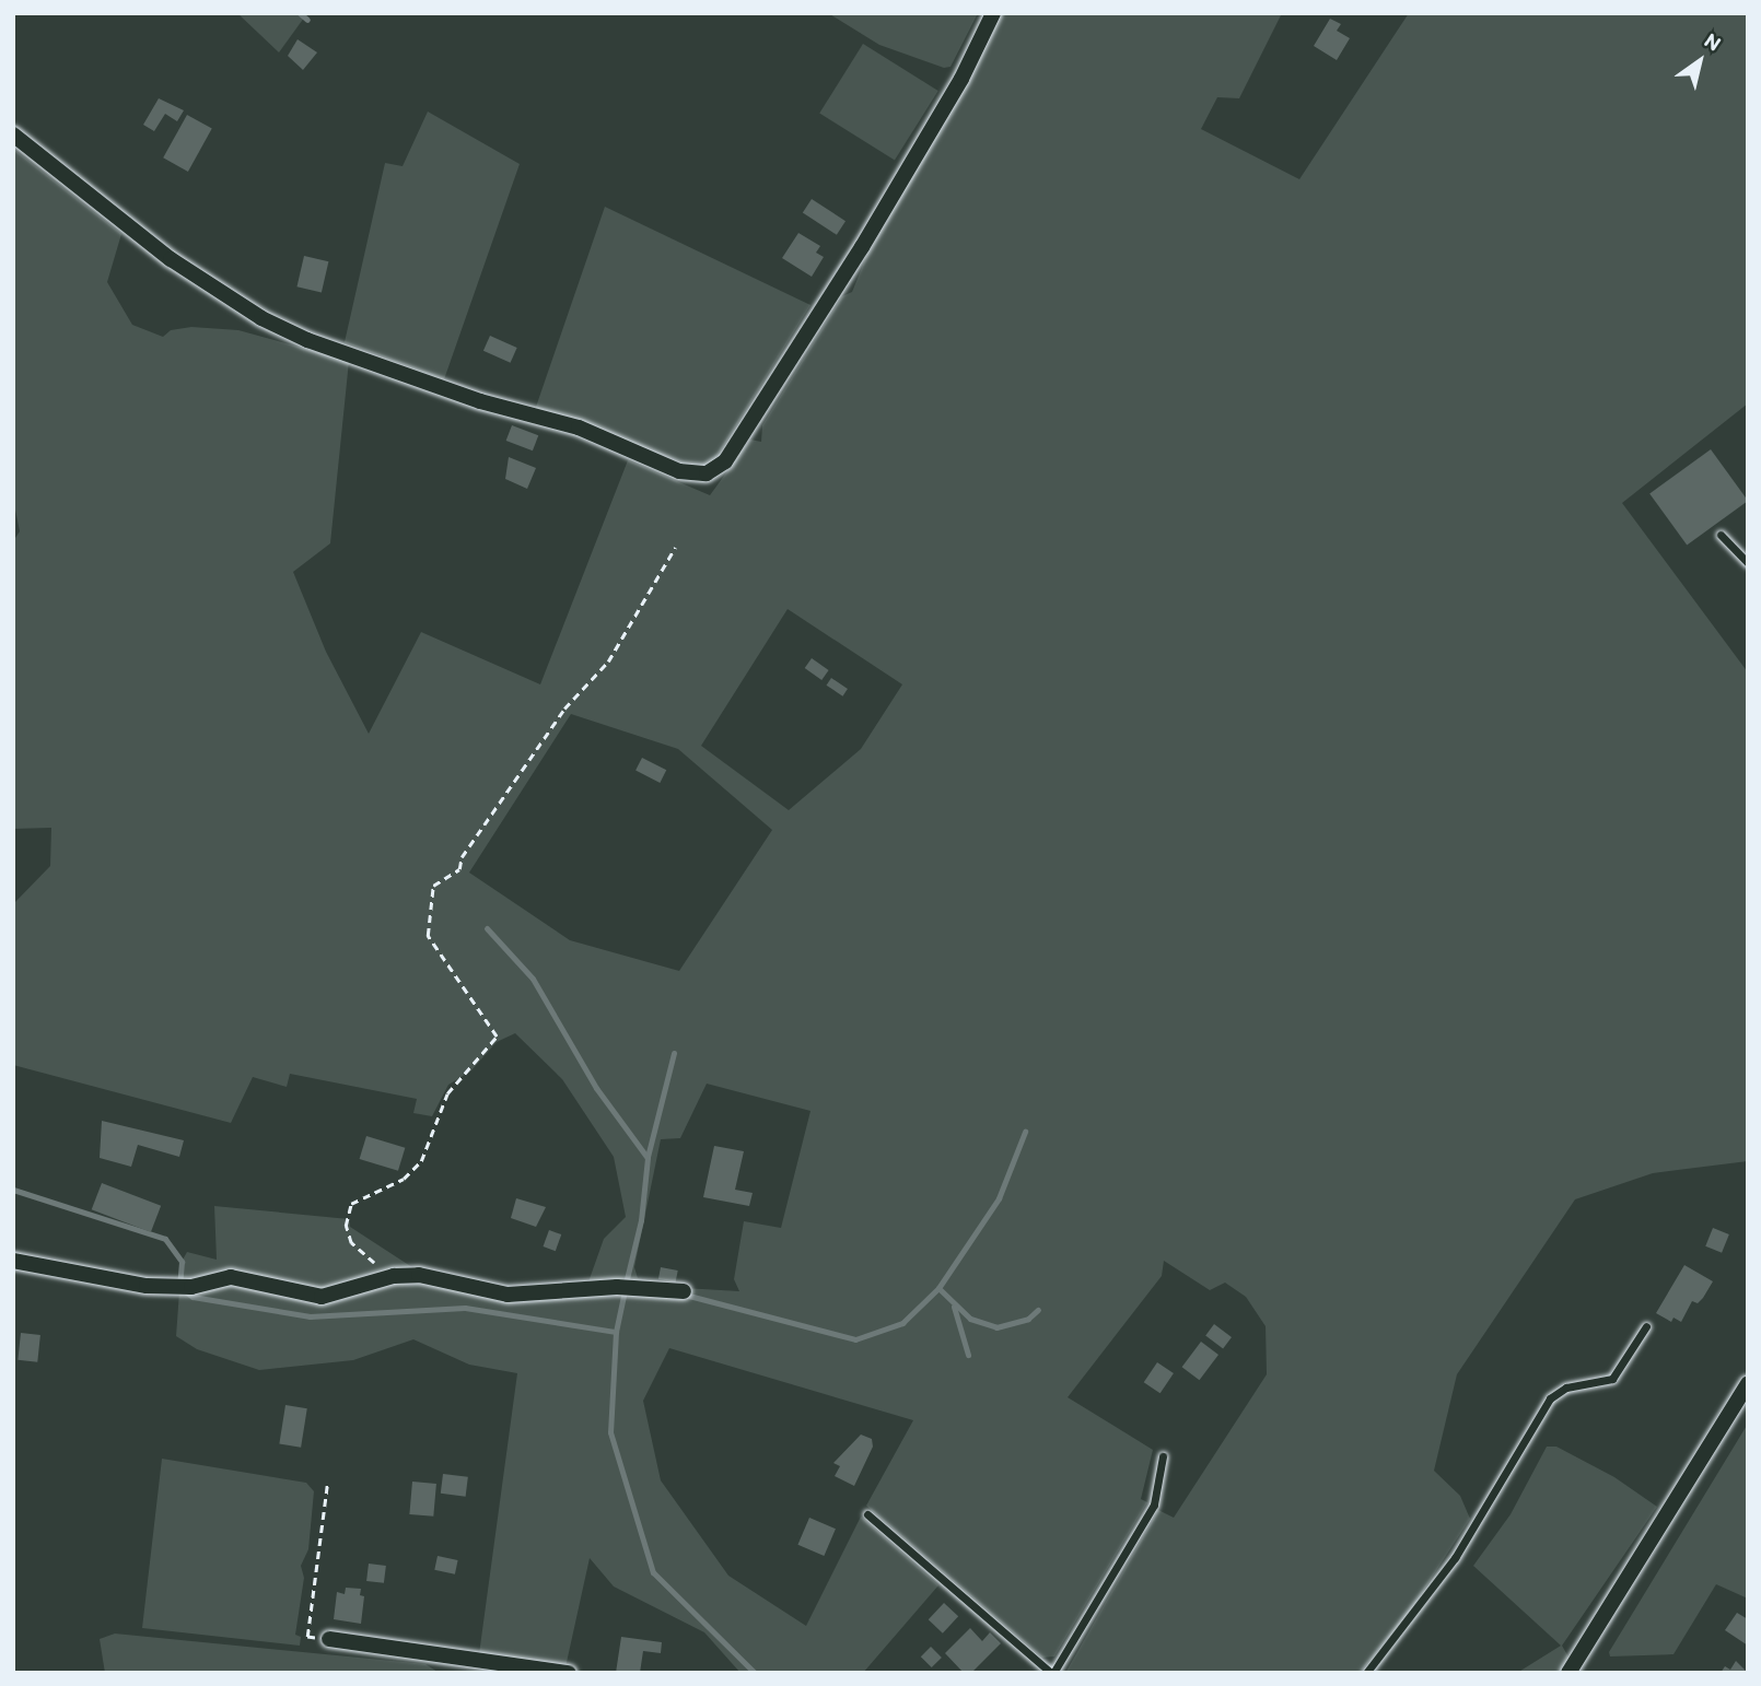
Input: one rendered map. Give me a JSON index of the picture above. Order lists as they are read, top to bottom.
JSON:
{
  "north": "top right"
}
